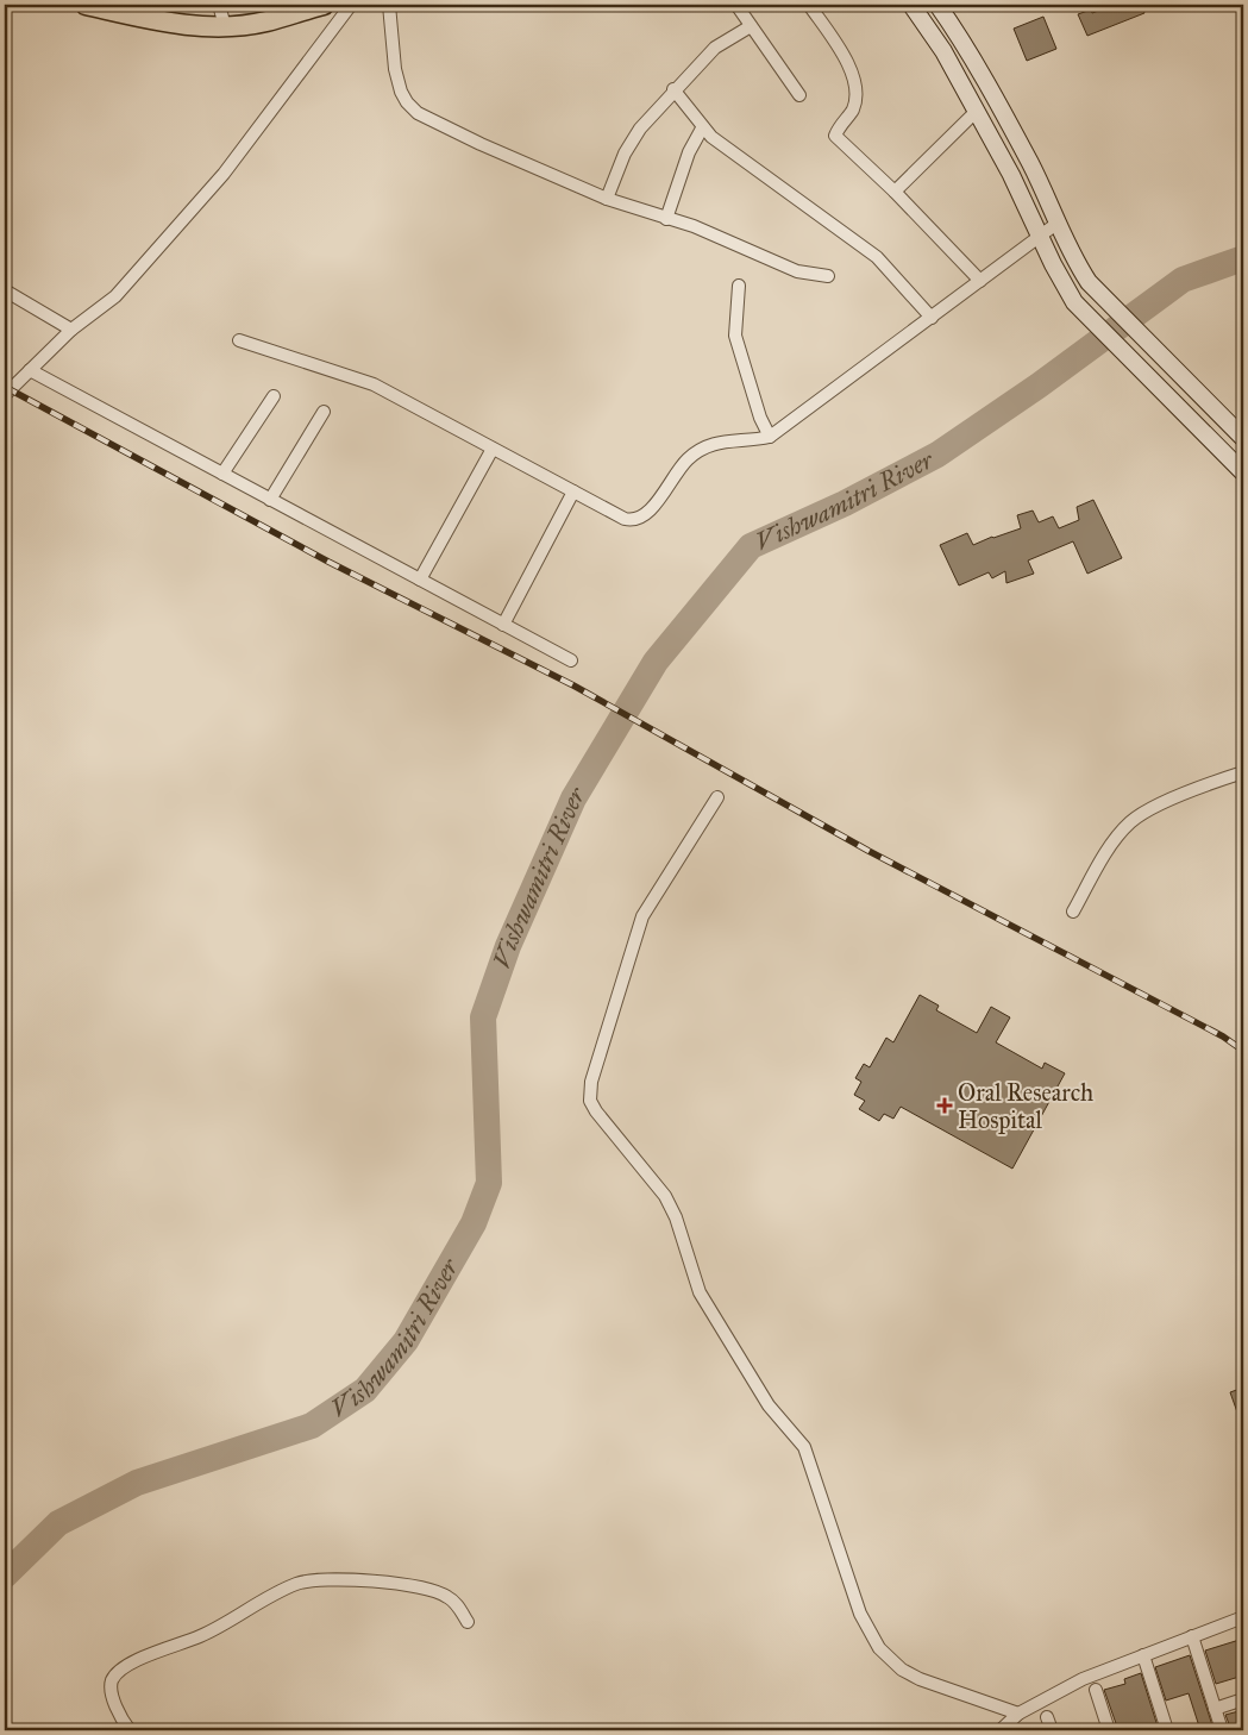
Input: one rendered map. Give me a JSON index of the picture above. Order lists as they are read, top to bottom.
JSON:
{
  "water": ["Vishwamitri River"],
  "places": {
    "health": ["Oral Research Hospital"]
  }
}
